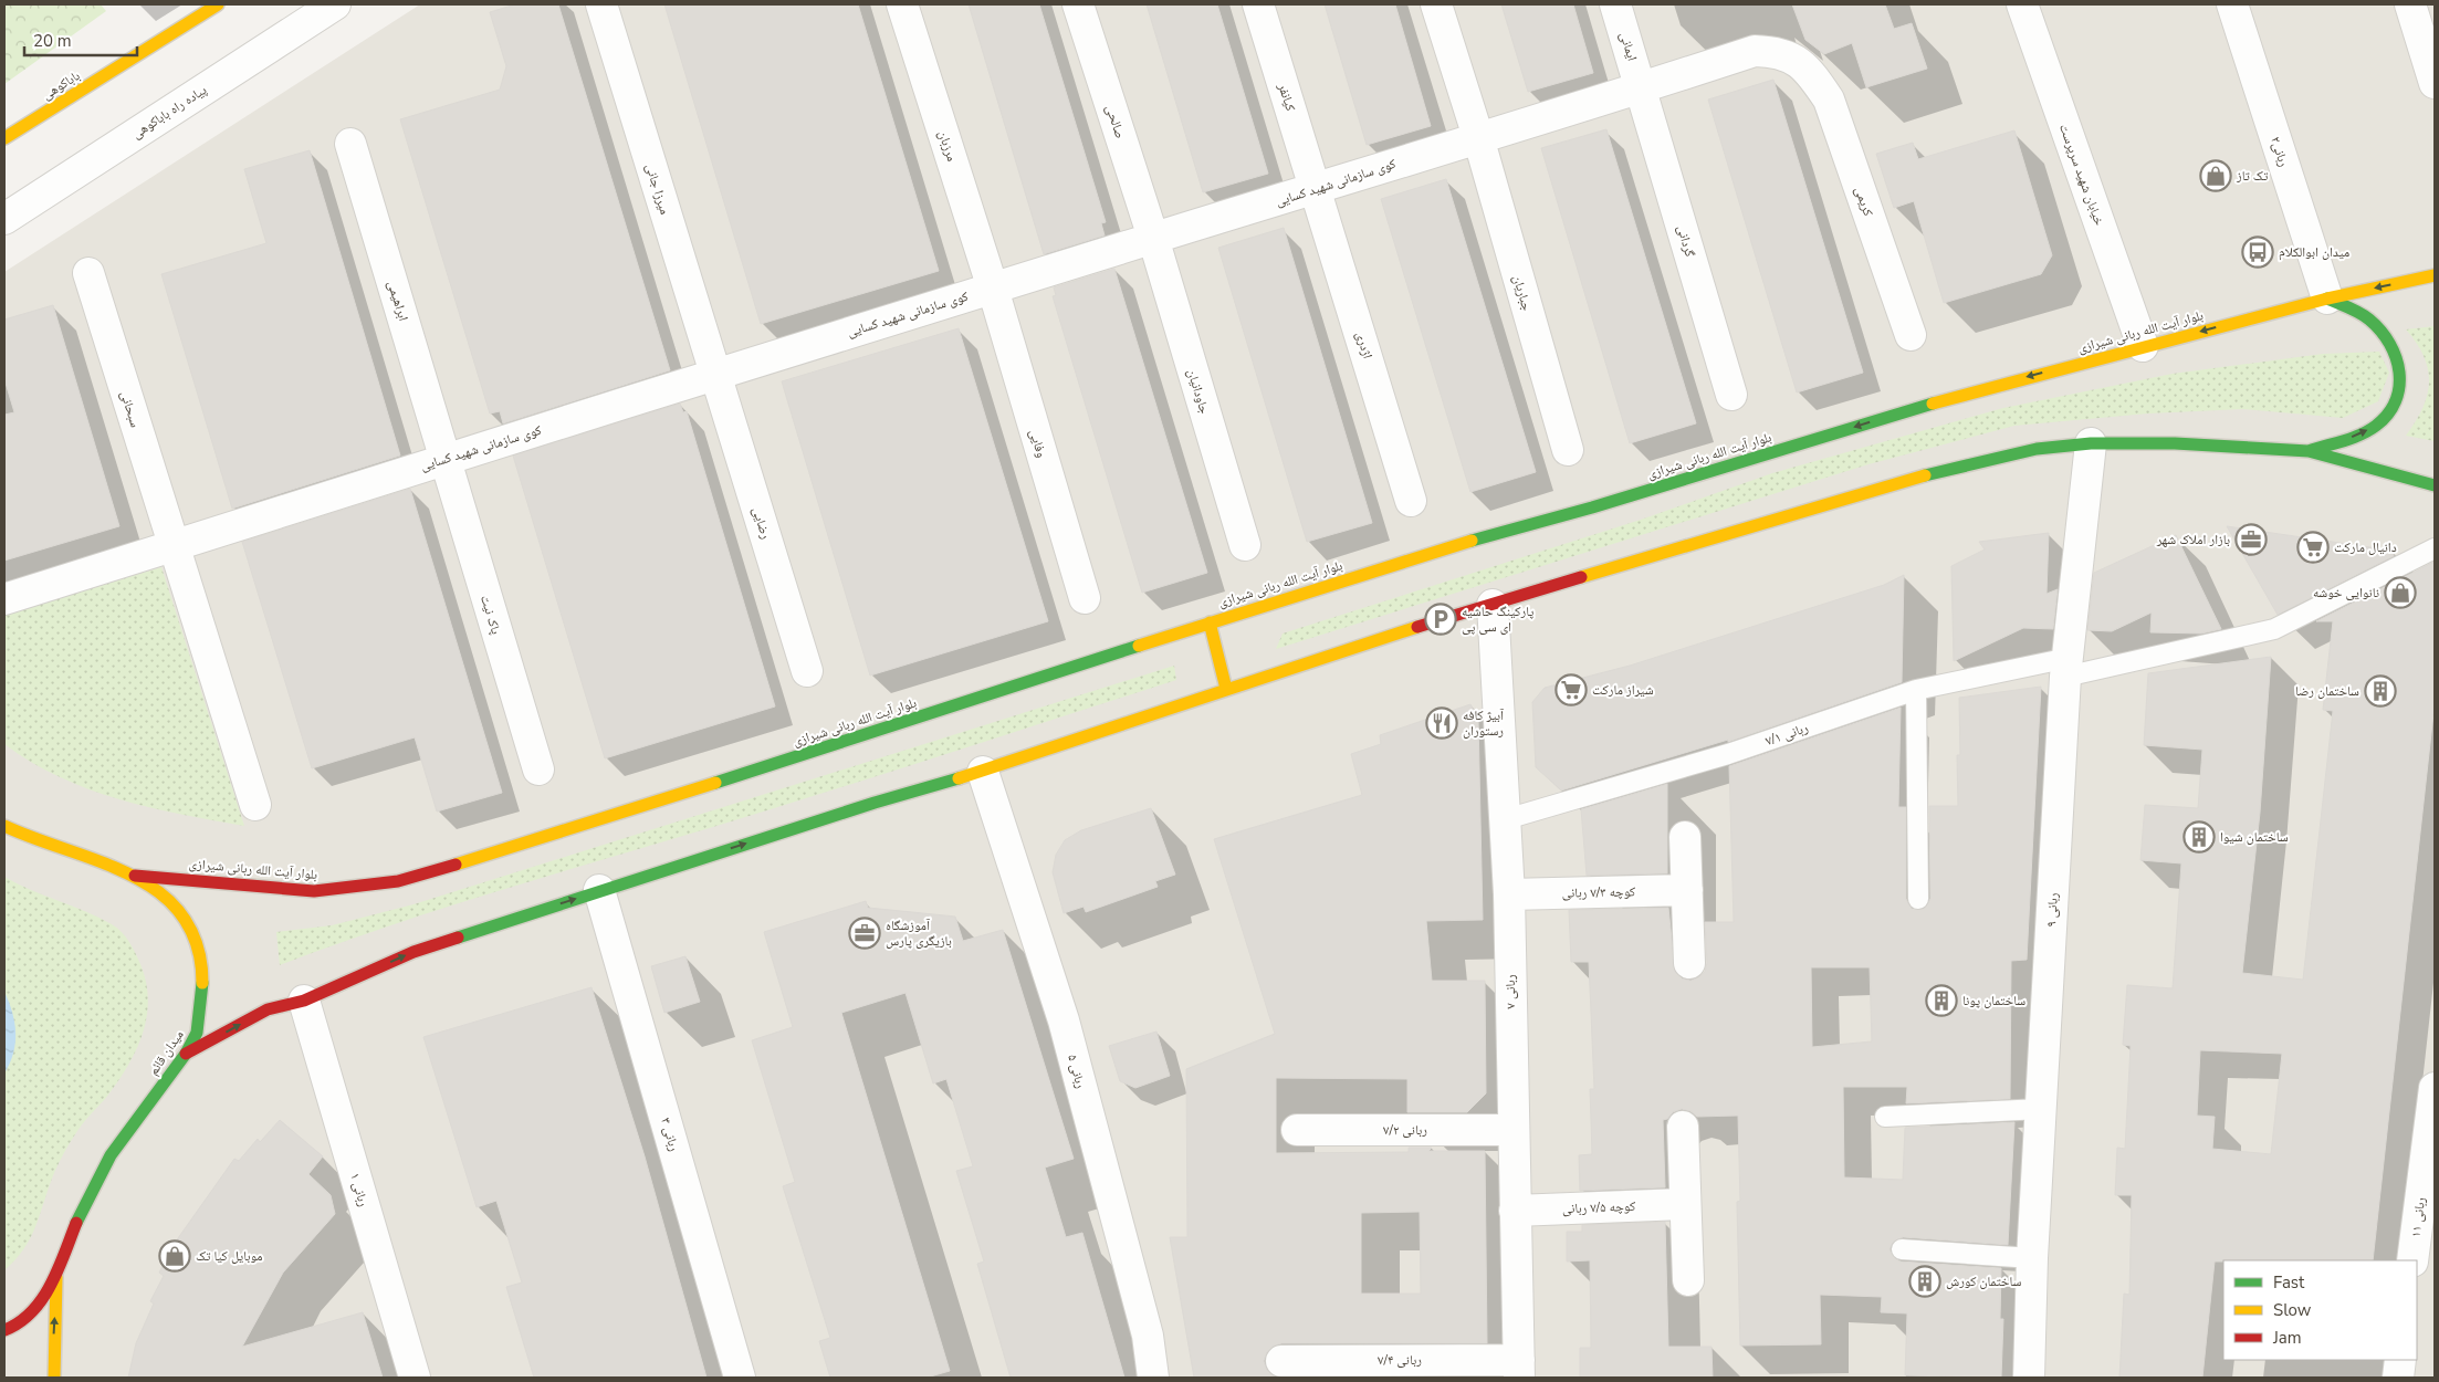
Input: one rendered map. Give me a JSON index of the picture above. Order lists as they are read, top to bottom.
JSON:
{
  "streets": {
    "main road": ["باباکوهی", "بلوار آیت الله ربانی شیرازی", "میدان قائم"],
    "street": [
      "ایمانی",
      "کیانفر",
      "پیاده راه باباکوهی",
      "صالحی",
      "مرزبان",
      "ربانی۲",
      "خیابان شهید سرپرست",
      "کوی سازمانی شهید کسایی",
      "میرزا جانی",
      "کریمی",
      "گردانی",
      "جباریان",
      "ابراهیمی",
      "اژدری",
      "جاودانیان",
      "سبحانی",
      "وفایی",
      "رضایی",
      "پاک نیت",
      "کوچه ۷/۳ ربانی",
      "ربانی ۹",
      "ربانی ۷",
      "ربانی ۵",
      "ربانی ۷/۲",
      "ربانی ۳",
      "ربانی ۱",
      "کوچه ۷/۵ ربانی",
      "ربانی ۱۱",
      "ربانی ۷/۴"
    ],
    "lane": ["ربانی ۷/۱"]
  },
  "crossings": [
    ["ایمانی", "کوی سازمانی شهید کسایی"],
    ["ایمانی", "گردانی"],
    ["کیانفر", "کوی سازمانی شهید کسایی"],
    ["کیانفر", "اژدری"],
    ["صالحی", "کوی سازمانی شهید کسایی"],
    ["صالحی", "جاودانیان"],
    ["مرزبان", "کوی سازمانی شهید کسایی"],
    ["مرزبان", "وفایی"],
    ["ربانی۲", "بلوار آیت الله ربانی شیرازی"],
    ["خیابان شهید سرپرست", "بلوار آیت الله ربانی شیرازی"],
    ["کوی سازمانی شهید کسایی", "میرزا جانی"],
    ["کوی سازمانی شهید کسایی", "کریمی"],
    ["کوی سازمانی شهید کسایی", "گردانی"],
    ["کوی سازمانی شهید کسایی", "جباریان"],
    ["کوی سازمانی شهید کسایی", "ابراهیمی"],
    ["کوی سازمانی شهید کسایی", "اژدری"],
    ["کوی سازمانی شهید کسایی", "جاودانیان"],
    ["کوی سازمانی شهید کسایی", "سبحانی"],
    ["کوی سازمانی شهید کسایی", "وفایی"],
    ["کوی سازمانی شهید کسایی", "رضایی"],
    ["کوی سازمانی شهید کسایی", "پاک نیت"],
    ["میرزا جانی", "رضایی"],
    ["ابراهیمی", "پاک نیت"],
    ["بلوار آیت الله ربانی شیرازی", "میدان قائم"],
    ["ربانی ۷/۱", "ربانی ۹"],
    ["ربانی ۷/۱", "ربانی ۷"],
    ["کوچه ۷/۳ ربانی", "ربانی ۷"],
    ["ربانی ۷", "ربانی ۷/۲"],
    ["ربانی ۷", "کوچه ۷/۵ ربانی"],
    ["ربانی ۷", "ربانی ۷/۴"]
  ],
  "places": {
    "shop": ["تک تاز", "نانوایی خوشه", "موبایل کیا تک"],
    "bus stop": ["میدان ابوالکلام"],
    "office": ["بازار املاک شهر", "آموزشگاه بازیگری پارس"],
    "supermarket": ["دانیال مارکت", "شیراز مارکت"],
    "parking": ["پارکینگ حاشیه ای سی پی"],
    "building": [
      "ساختمان رضا",
      "ساختمان شیوا",
      "ساختمان پونا",
      "ساختمان کورش"
    ],
    "restaurant": ["آبیژ کافه رستوران"]
  },
  "legend": ["Fast", "Slow", "Jam"],
  "scale_bar": "20 m"
}
